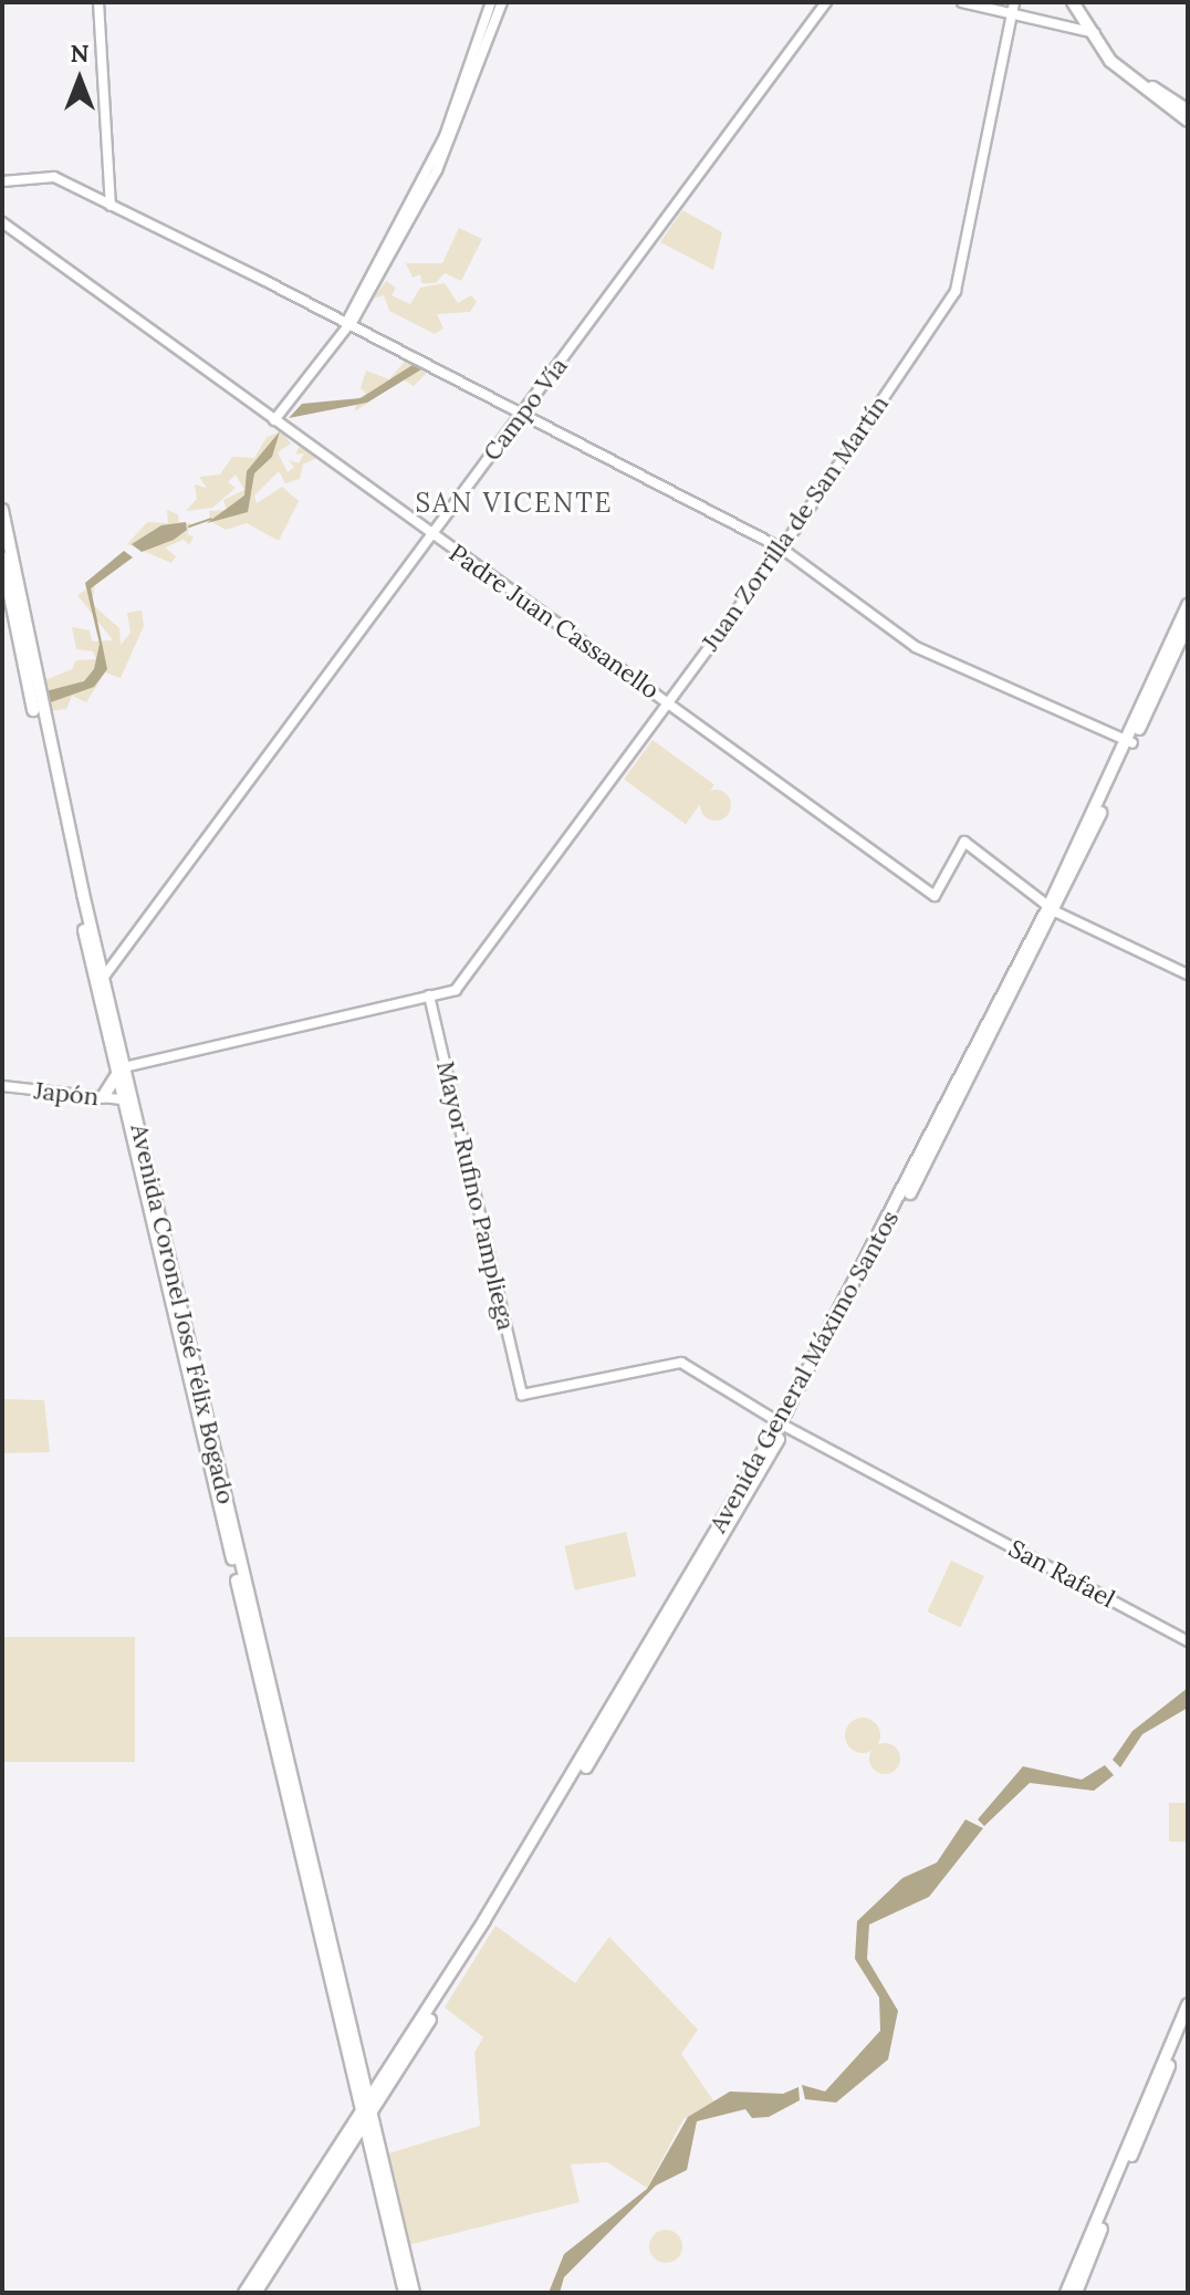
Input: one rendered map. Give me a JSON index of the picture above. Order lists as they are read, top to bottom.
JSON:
{
  "streets": {
    "main road": ["Avenida Coronel José Félix Bogado", "Avenida General Máximo Santos"],
    "street": [
      "Campo Vía",
      "Juan Zorrilla de San Martín",
      "Padre Juan Cassanello",
      "Japón",
      "Mayor Rufino Pampliega",
      "San Rafael"
    ]
  },
  "crossings": [
    ["Campo Vía", "Padre Juan Cassanello"],
    ["Campo Vía", "Avenida Coronel José Félix Bogado"],
    ["Juan Zorrilla de San Martín", "Padre Juan Cassanello"],
    ["Juan Zorrilla de San Martín", "Mayor Rufino Pampliega"],
    ["Padre Juan Cassanello", "Avenida General Máximo Santos"],
    ["Japón", "Avenida Coronel José Félix Bogado"],
    ["Mayor Rufino Pampliega", "San Rafael"],
    ["Avenida Coronel José Félix Bogado", "Avenida General Máximo Santos"],
    ["Avenida General Máximo Santos", "San Rafael"]
  ],
  "districts": ["SAN VICENTE"],
  "north": "top"
}
